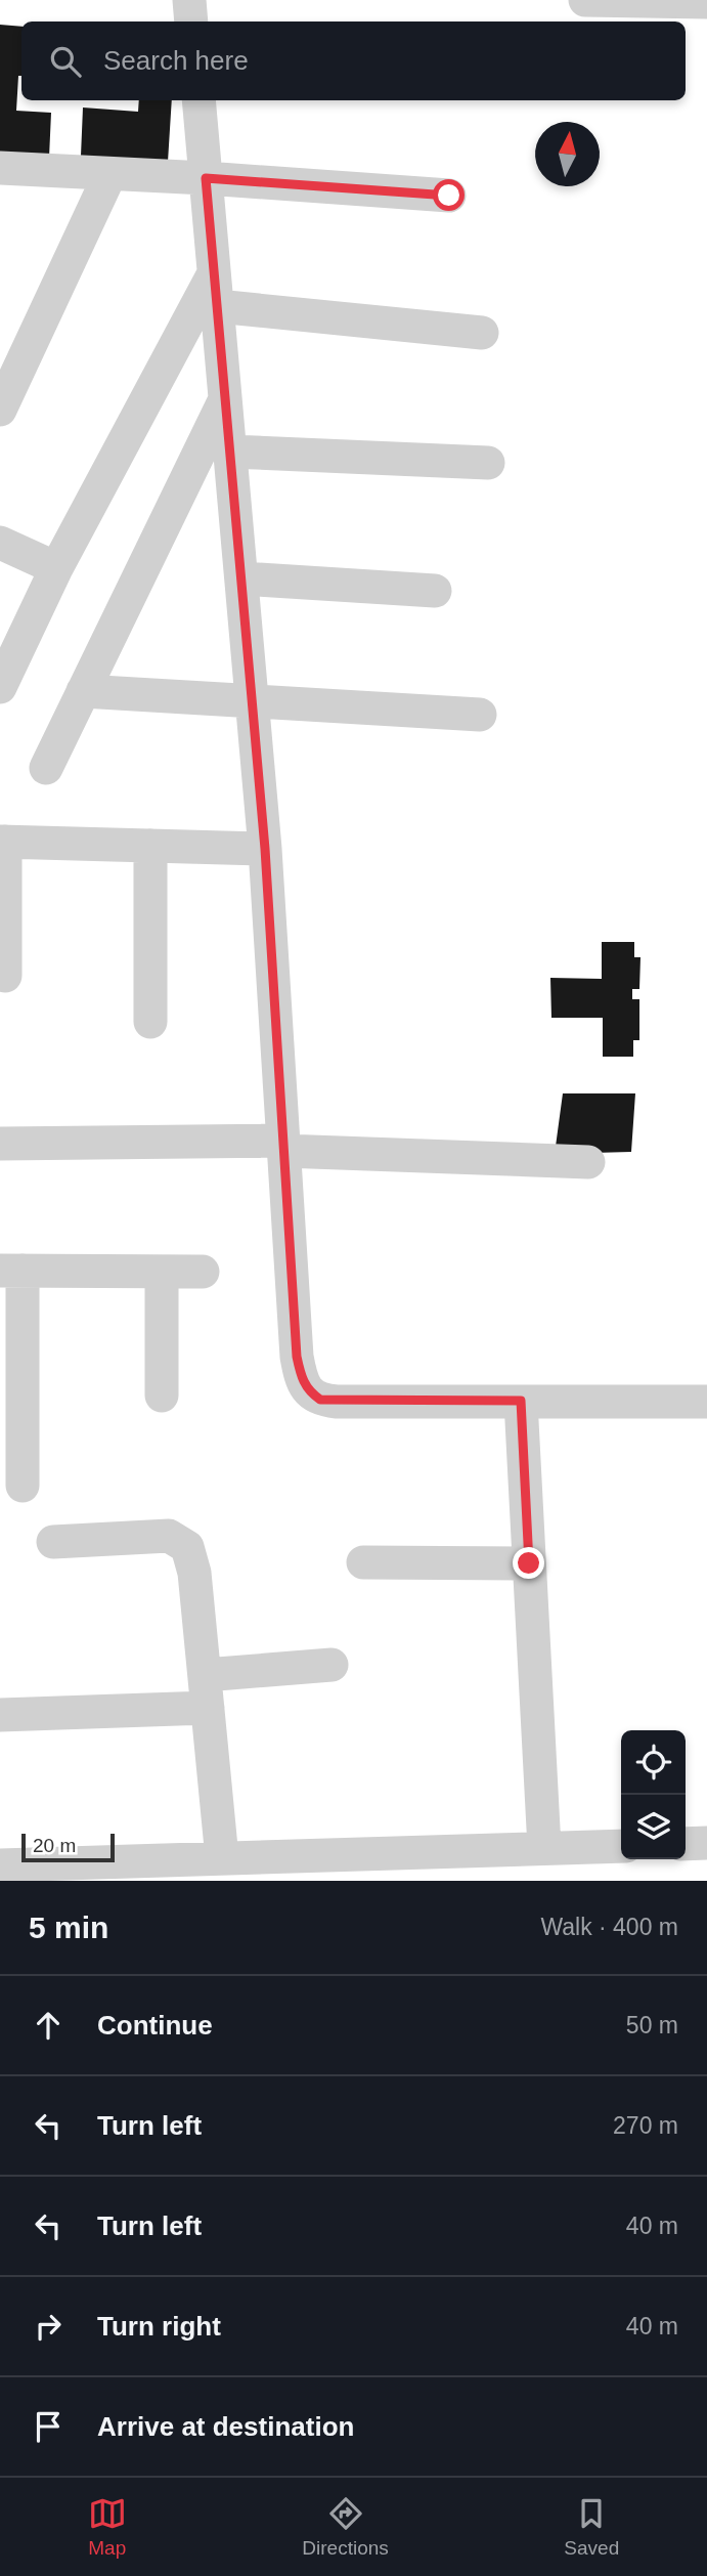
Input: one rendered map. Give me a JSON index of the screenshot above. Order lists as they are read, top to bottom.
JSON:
{
  "scale_bar": "20 m",
  "north": "top",
  "page": {
    "search": "Search here",
    "scale": "20 m",
    "heading": ["5 min", "Walk · 400 m"],
    "list": [
      ["Continue", "50 m"],
      ["Turn left", "270 m"],
      ["Turn left", "40 m"],
      ["Turn right", "40 m"],
      "Arrive at destination"
    ],
    "nav": ["Map", "Directions", "Saved"]
  }
}
